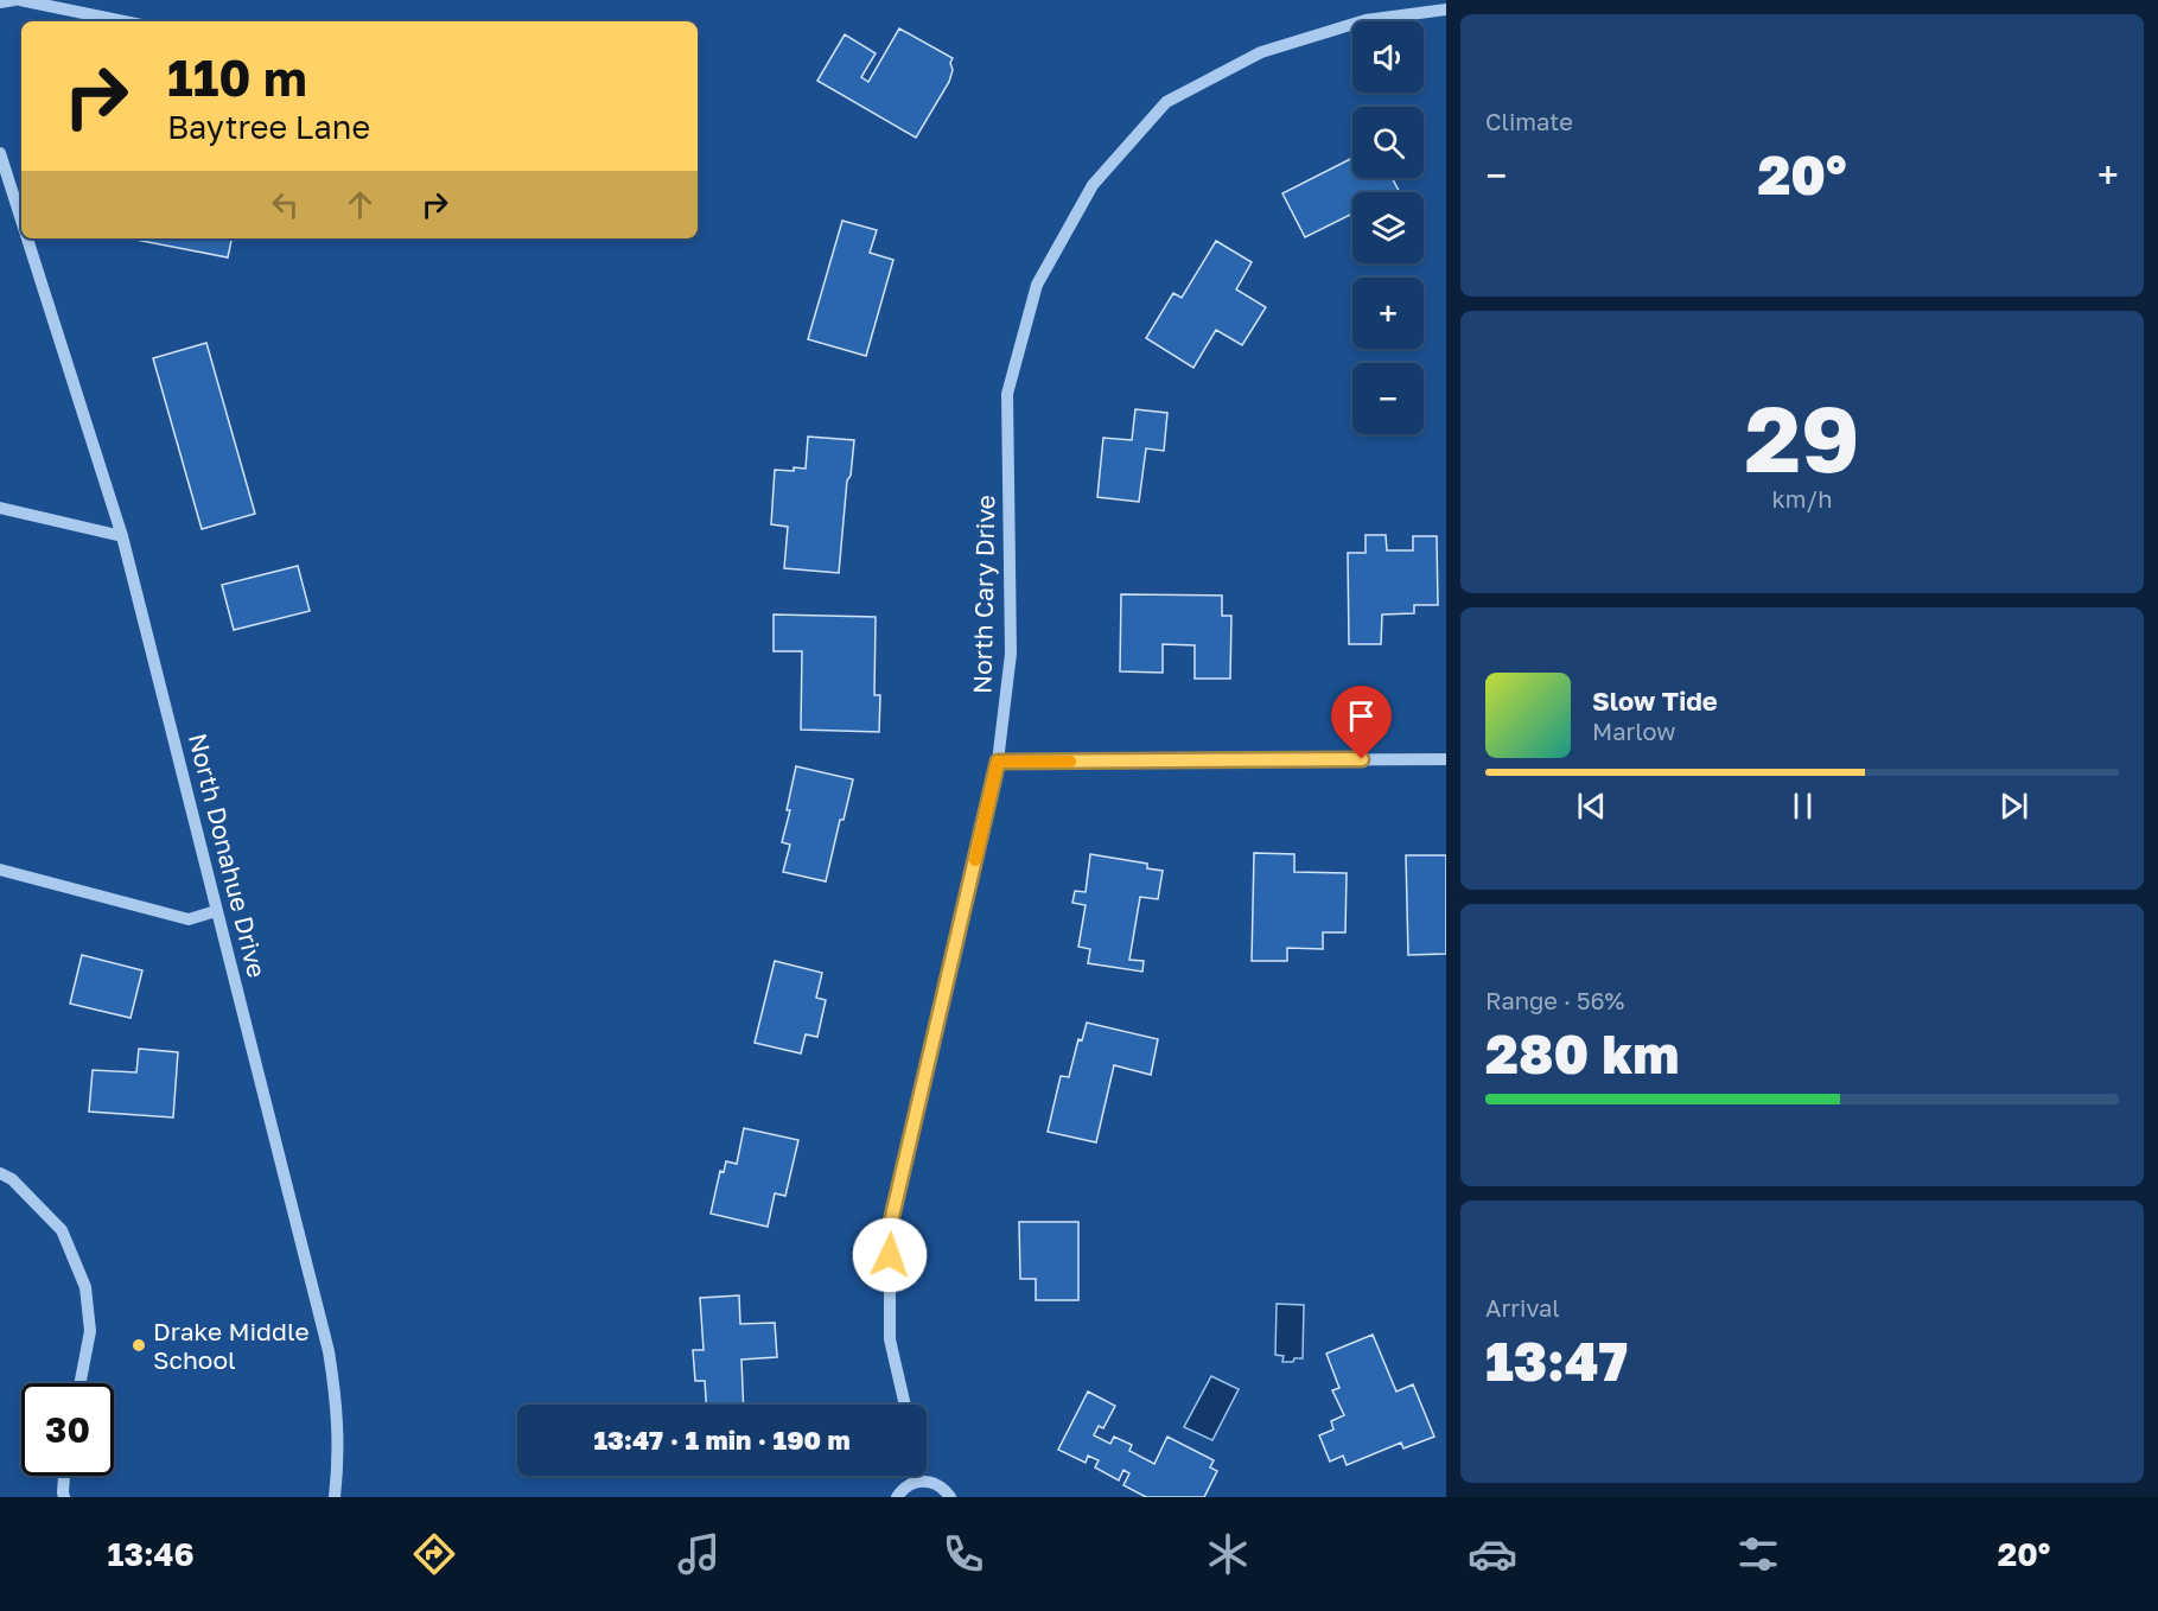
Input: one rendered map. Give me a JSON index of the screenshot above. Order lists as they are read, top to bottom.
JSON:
{
  "streets": {
    "street": ["North Cary Drive", "North Donahue Drive"]
  },
  "places": ["Drake Middle School"],
  "page": {
    "tile": [
      "Climate",
      ["29", "km/h"],
      ["Range · 56%", "280 km"],
      ["Arrival", "13:47"]
    ],
    "map_buttons": ["+", "−"],
    "turn": ["110 m", "Baytree Lane"],
    "heat": ["−", "20°", "+"],
    "song": ["Slow Tide", "Marlow"],
    "limit": "30",
    "trip": "13:47 · 1 min · 190 m",
    "tabs": ["13:46", "20°"]
  }
}
